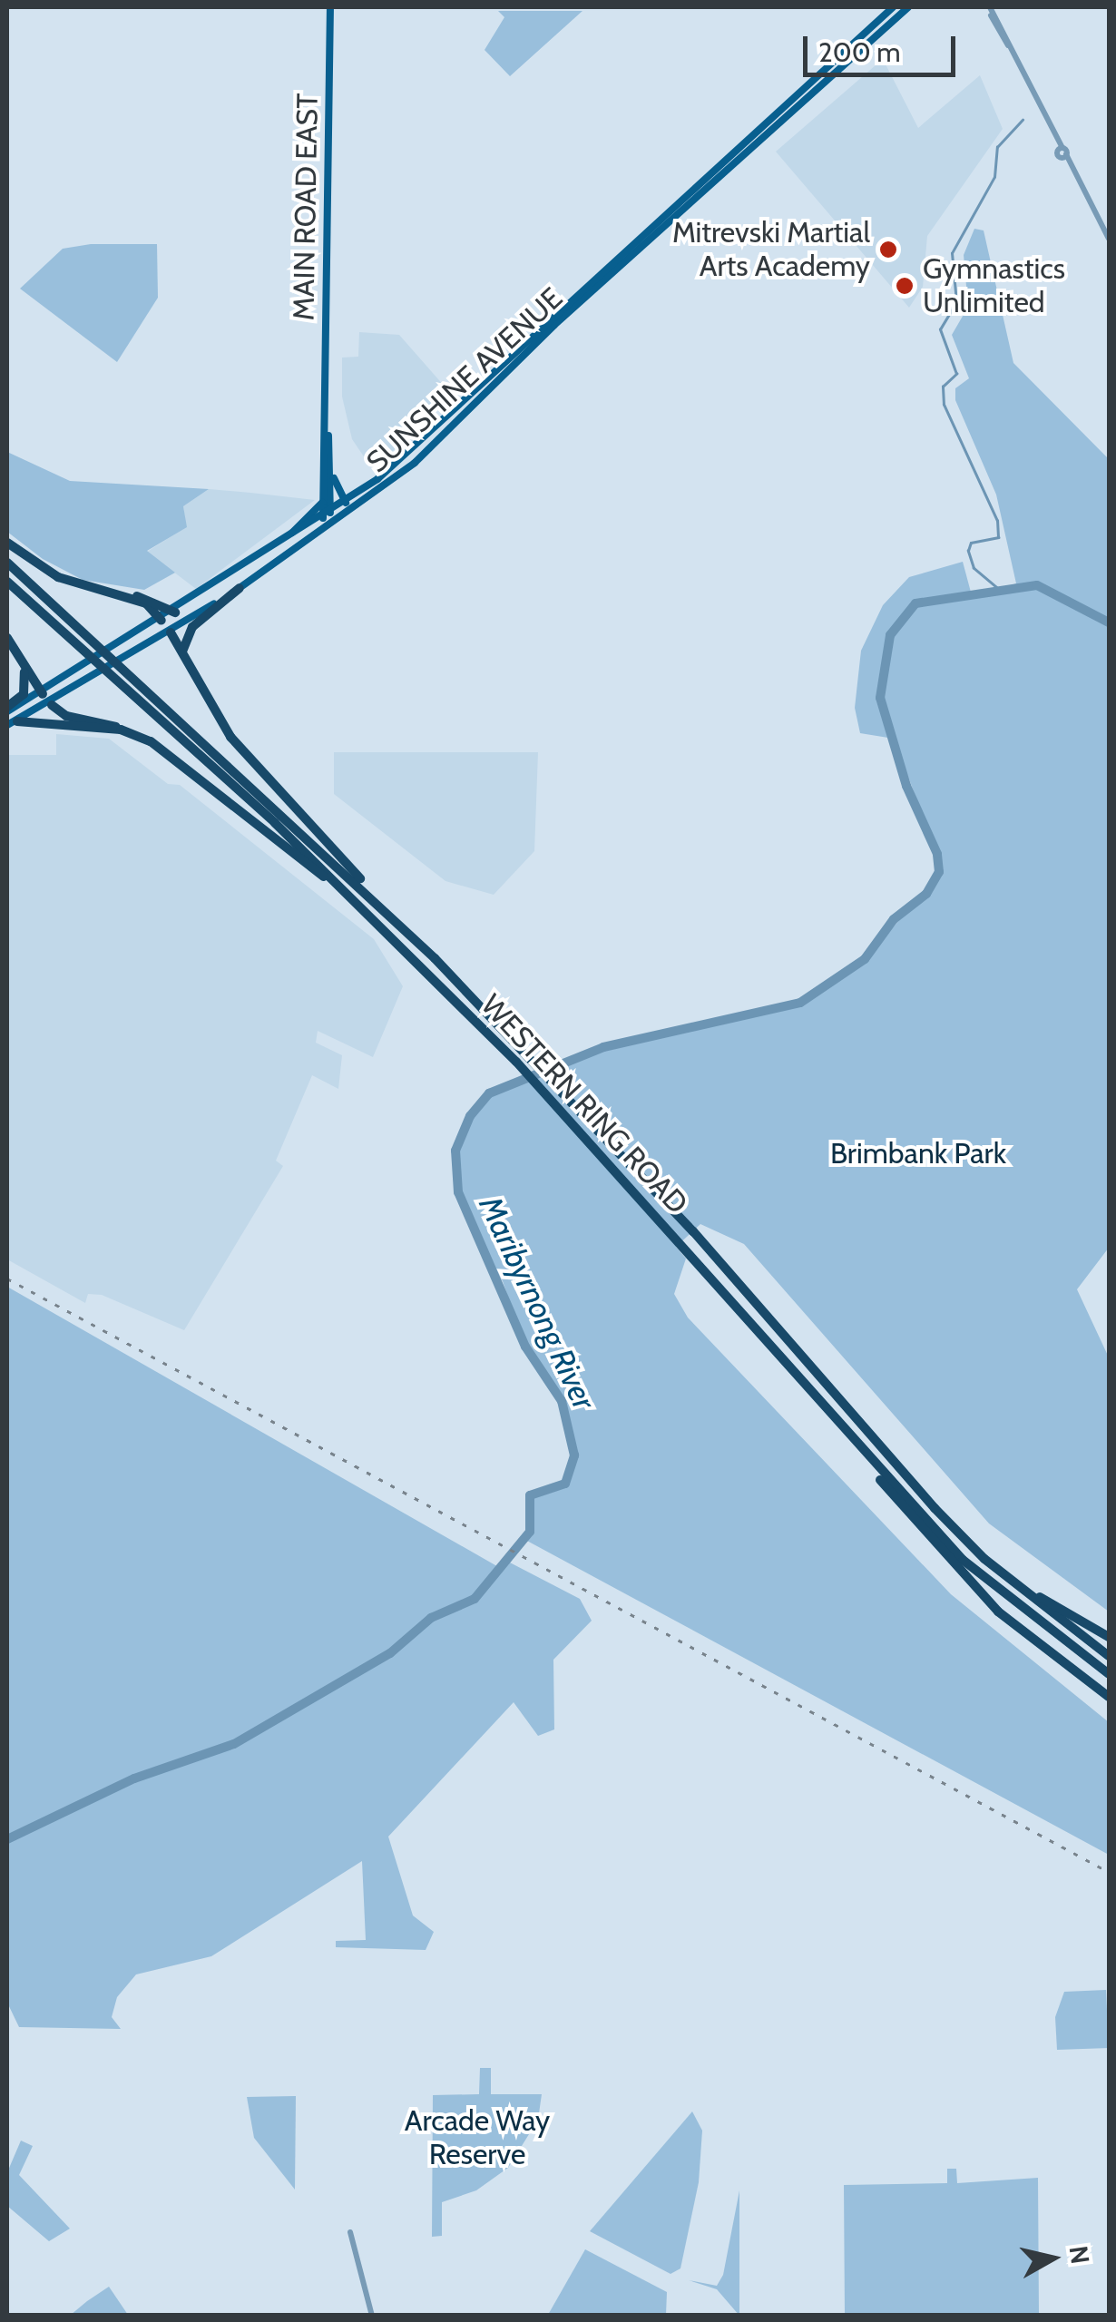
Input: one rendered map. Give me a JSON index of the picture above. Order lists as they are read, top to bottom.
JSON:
{
  "streets": {
    "highway": ["WESTERN RING ROAD"],
    "main road": ["MAIN ROAD EAST", "SUNSHINE AVENUE"]
  },
  "crossings": [
    ["MAIN ROAD EAST", "SUNSHINE AVENUE"]
  ],
  "water": ["Maribyrnong River"],
  "parks": ["Brimbank Park", "Arcade Way Reserve"],
  "places": ["Mitrevski Martial Arts Academy", "Gymnastics Unlimited"],
  "scale_bar": "200 m",
  "north": "right"
}
